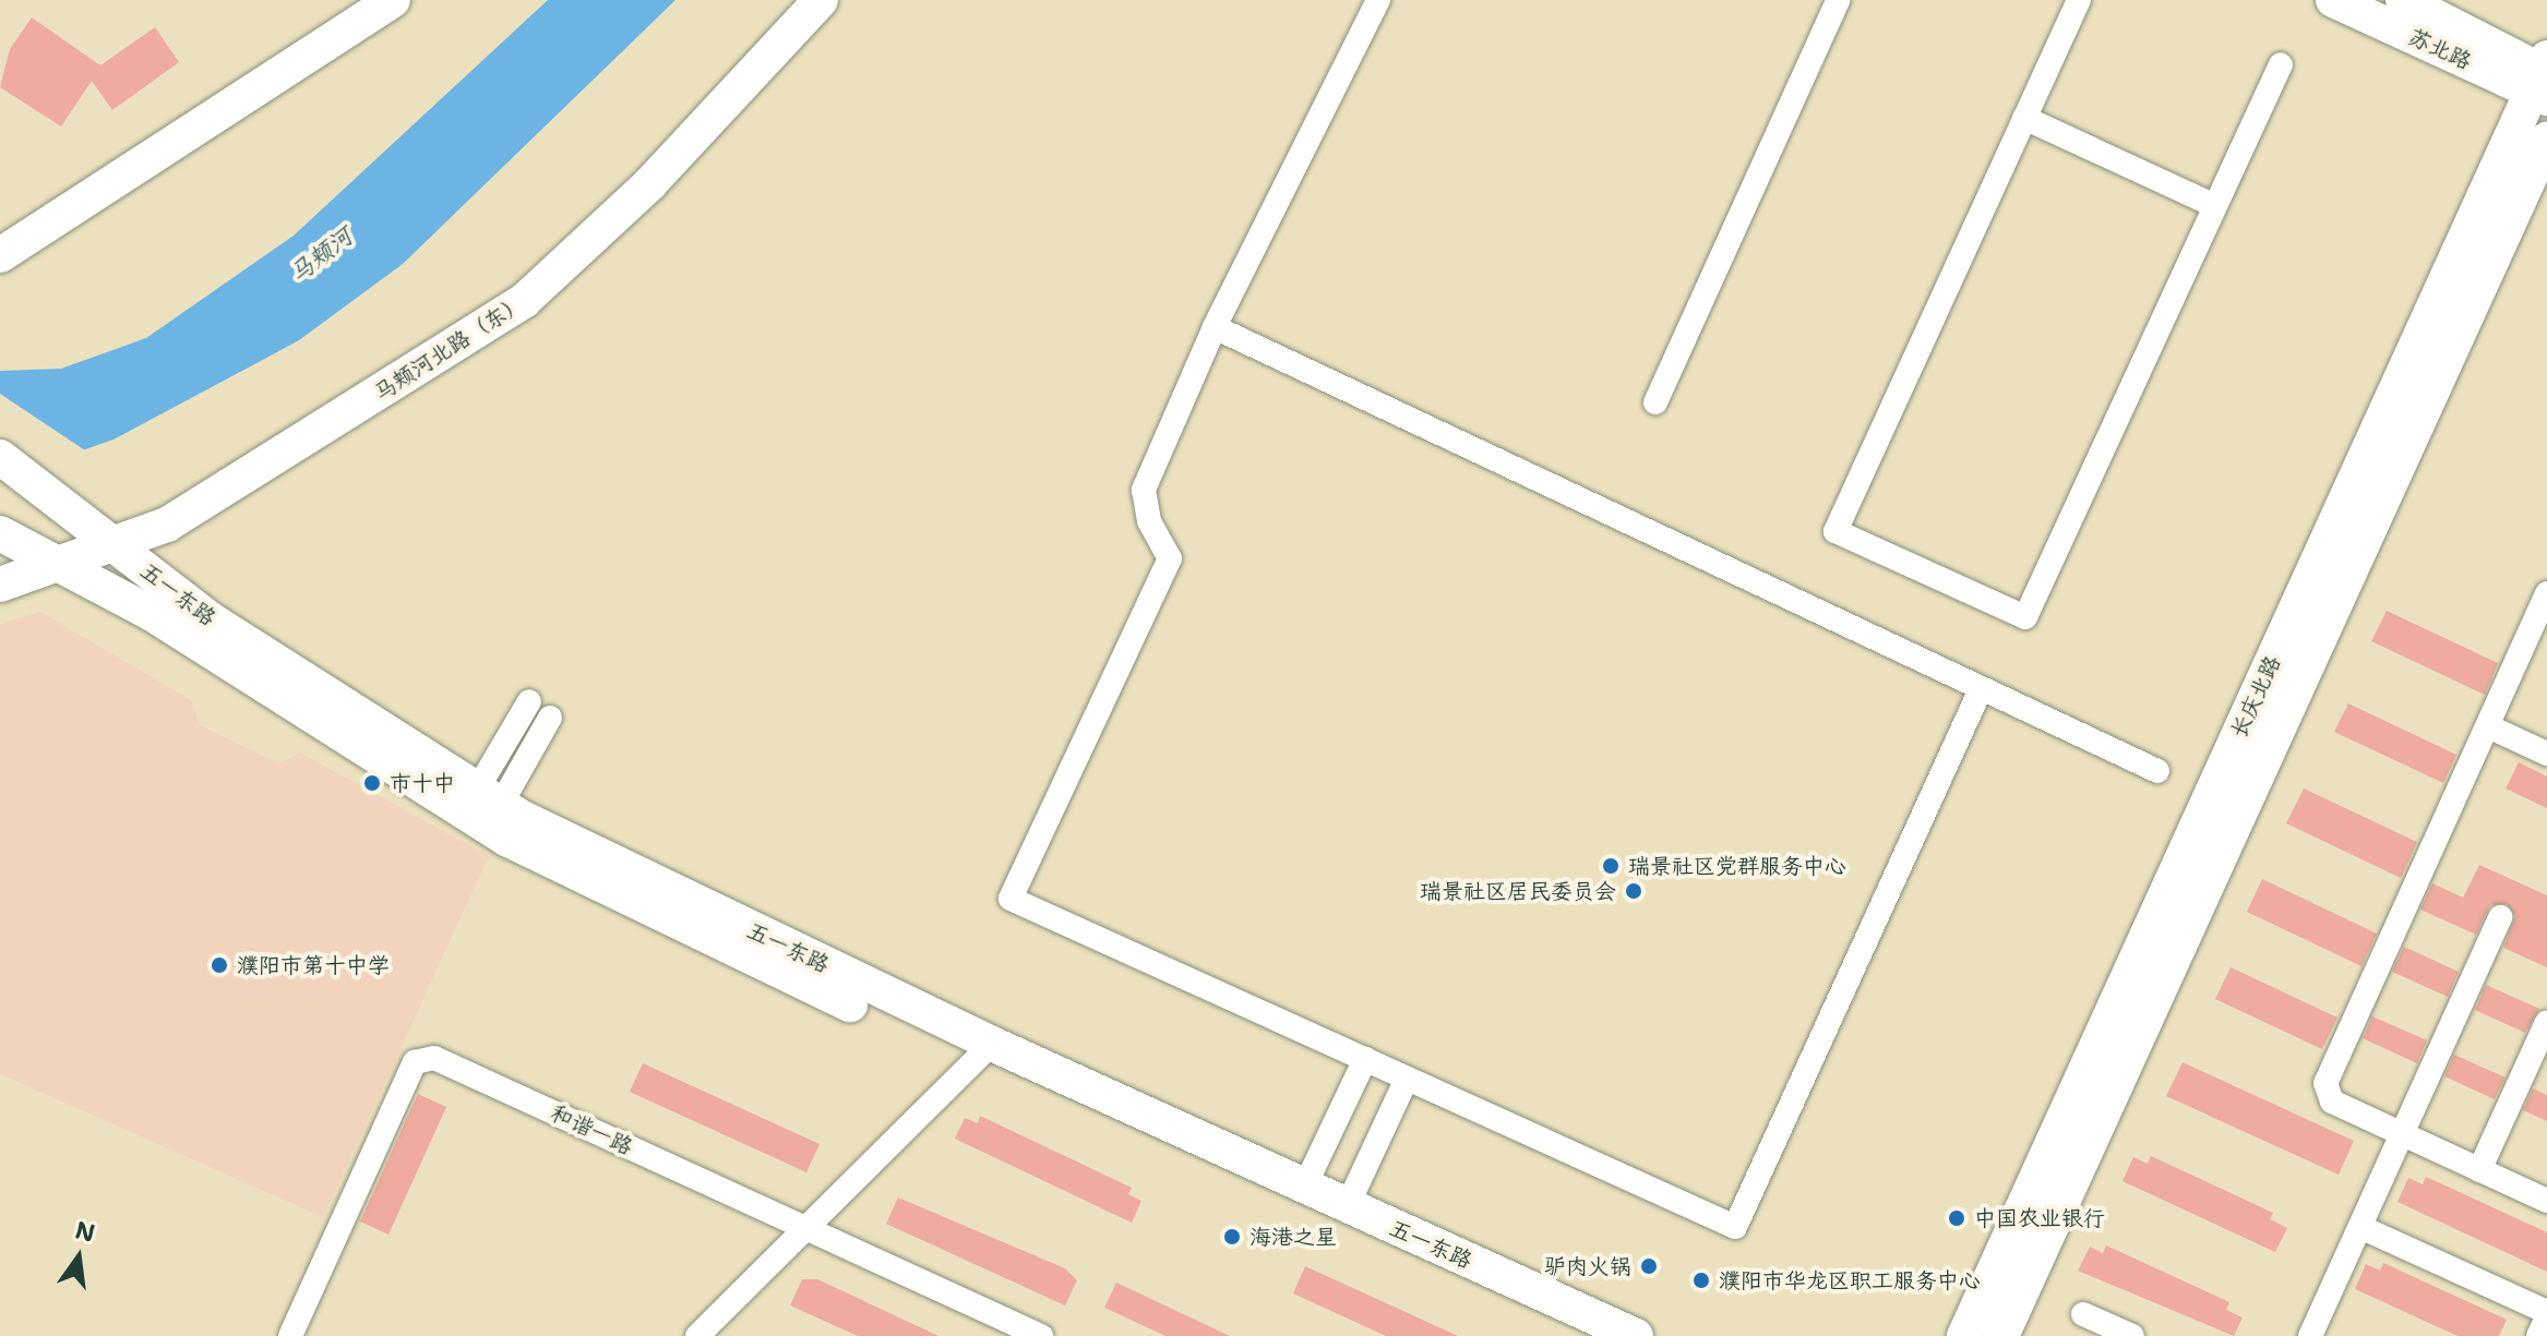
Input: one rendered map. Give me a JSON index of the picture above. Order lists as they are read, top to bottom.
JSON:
{
  "streets": {
    "street": [
      "苏北路",
      "马颊河北路（东）",
      "五一东路",
      "长庆北路",
      "和谐一路"
    ]
  },
  "crossings": [
    ["苏北路", "长庆北路"],
    ["马颊河北路（东）", "五一东路"]
  ],
  "water": ["马颊河"],
  "places": [
    "市十中",
    "瑞景社区党群服务中心",
    "瑞景社区居民委员会",
    "濮阳市第十中学",
    "中国农业银行",
    "海港之星",
    "驴肉火锅",
    "濮阳市华龙区职工服务中心"
  ],
  "north": "top"
}
